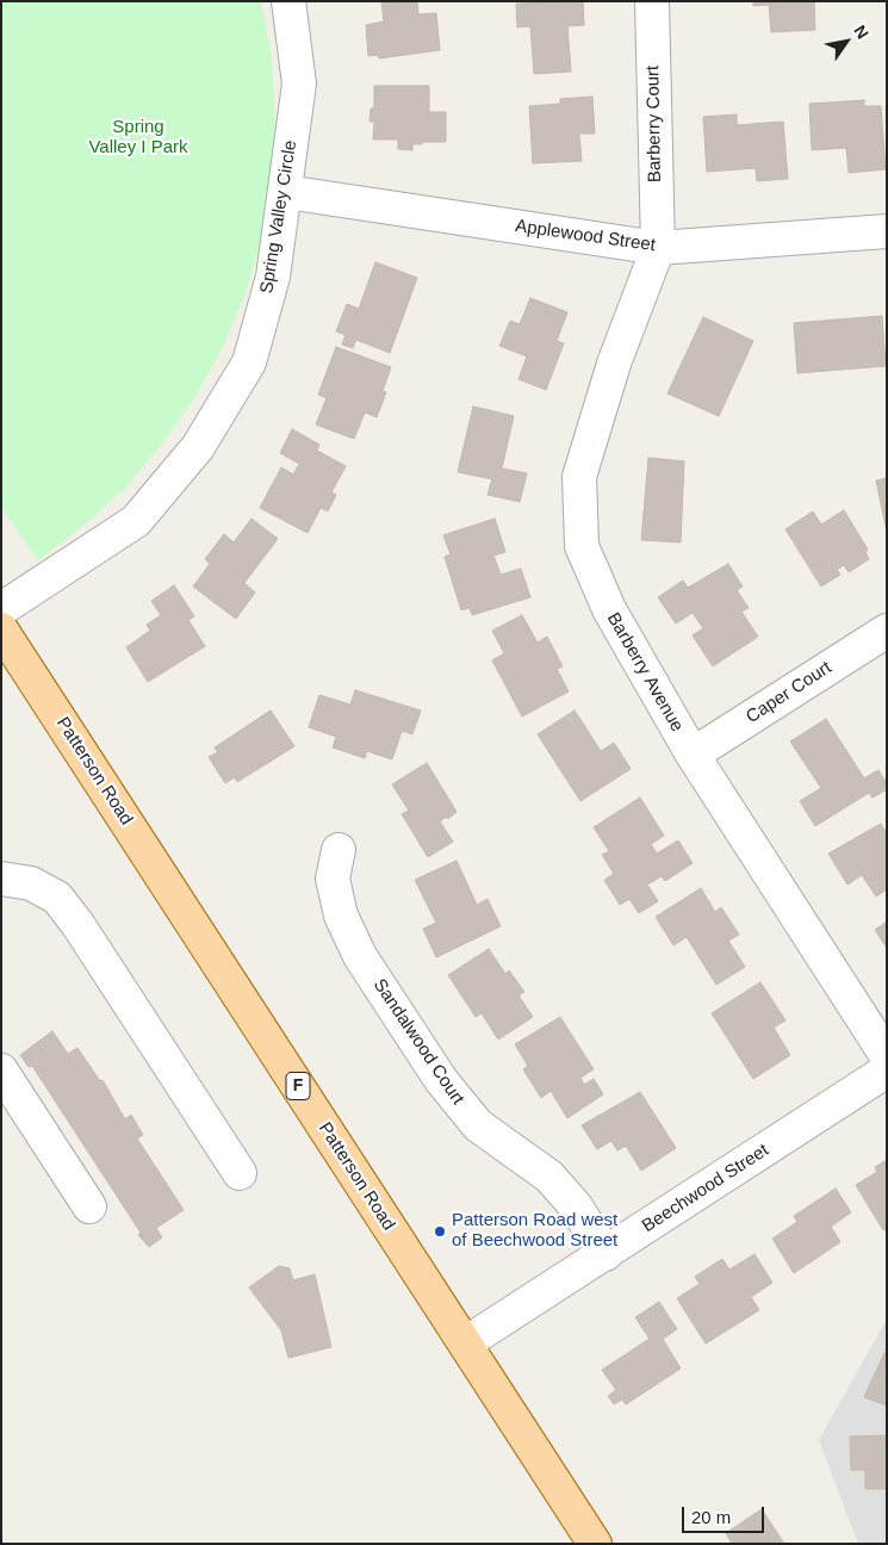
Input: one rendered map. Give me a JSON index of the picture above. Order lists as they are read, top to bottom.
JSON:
{
  "streets": {
    "main road": ["Patterson Road", "F"],
    "street": [
      "Barberry Court",
      "Spring Valley Circle",
      "Applewood Street",
      "Barberry Avenue",
      "Caper Court",
      "Sandalwood Court",
      "Beechwood Street"
    ]
  },
  "crossings": [
    ["Barberry Court", "Applewood Street"],
    ["Barberry Court", "Barberry Avenue"],
    ["Spring Valley Circle", "Applewood Street"],
    ["Applewood Street", "Barberry Avenue"],
    ["Barberry Avenue", "Caper Court"],
    ["Patterson Road", "Beechwood Street"],
    ["Sandalwood Court", "Beechwood Street"]
  ],
  "parks": ["Spring Valley I Park"],
  "places": ["Patterson Road west of Beechwood Street"],
  "scale_bar": "20 m",
  "north": "top right"
}
